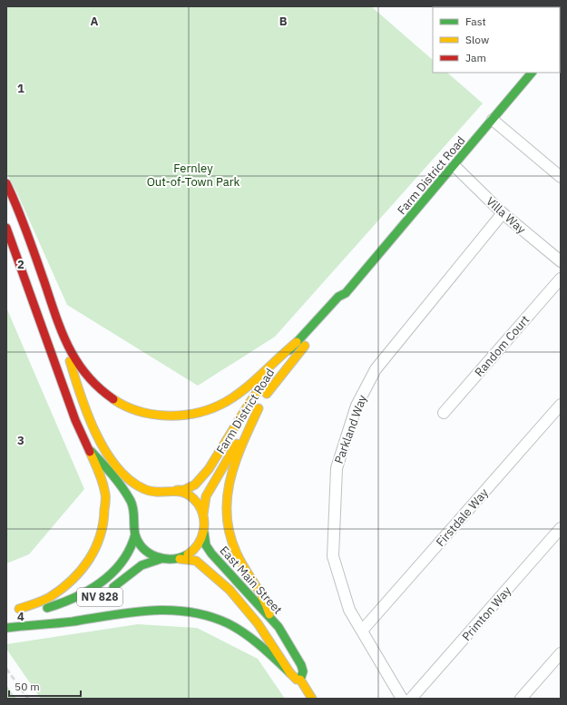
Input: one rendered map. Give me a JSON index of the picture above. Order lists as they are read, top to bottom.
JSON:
{
  "streets": {
    "main road": ["Farm District Road", "East Main Street", "NV 828"],
    "street": [
      "Villa Way",
      "Random Court",
      "Parkland Way",
      "Firstdale Way",
      "Primton Way"
    ]
  },
  "crossings": [
    ["Farm District Road", "Villa Way"],
    ["Farm District Road", "East Main Street"],
    ["Villa Way", "Parkland Way"],
    ["Parkland Way", "Firstdale Way"],
    ["East Main Street", "NV 828"]
  ],
  "parks": ["Fernley Out-of-Town Park"],
  "legend": ["Fast", "Slow", "Jam"],
  "scale_bar": "50 m",
  "grid": {
    "columns": ["A", "B"],
    "rows": [
      "1",
      "2",
      "3",
      "4"
    ]
  }
}
